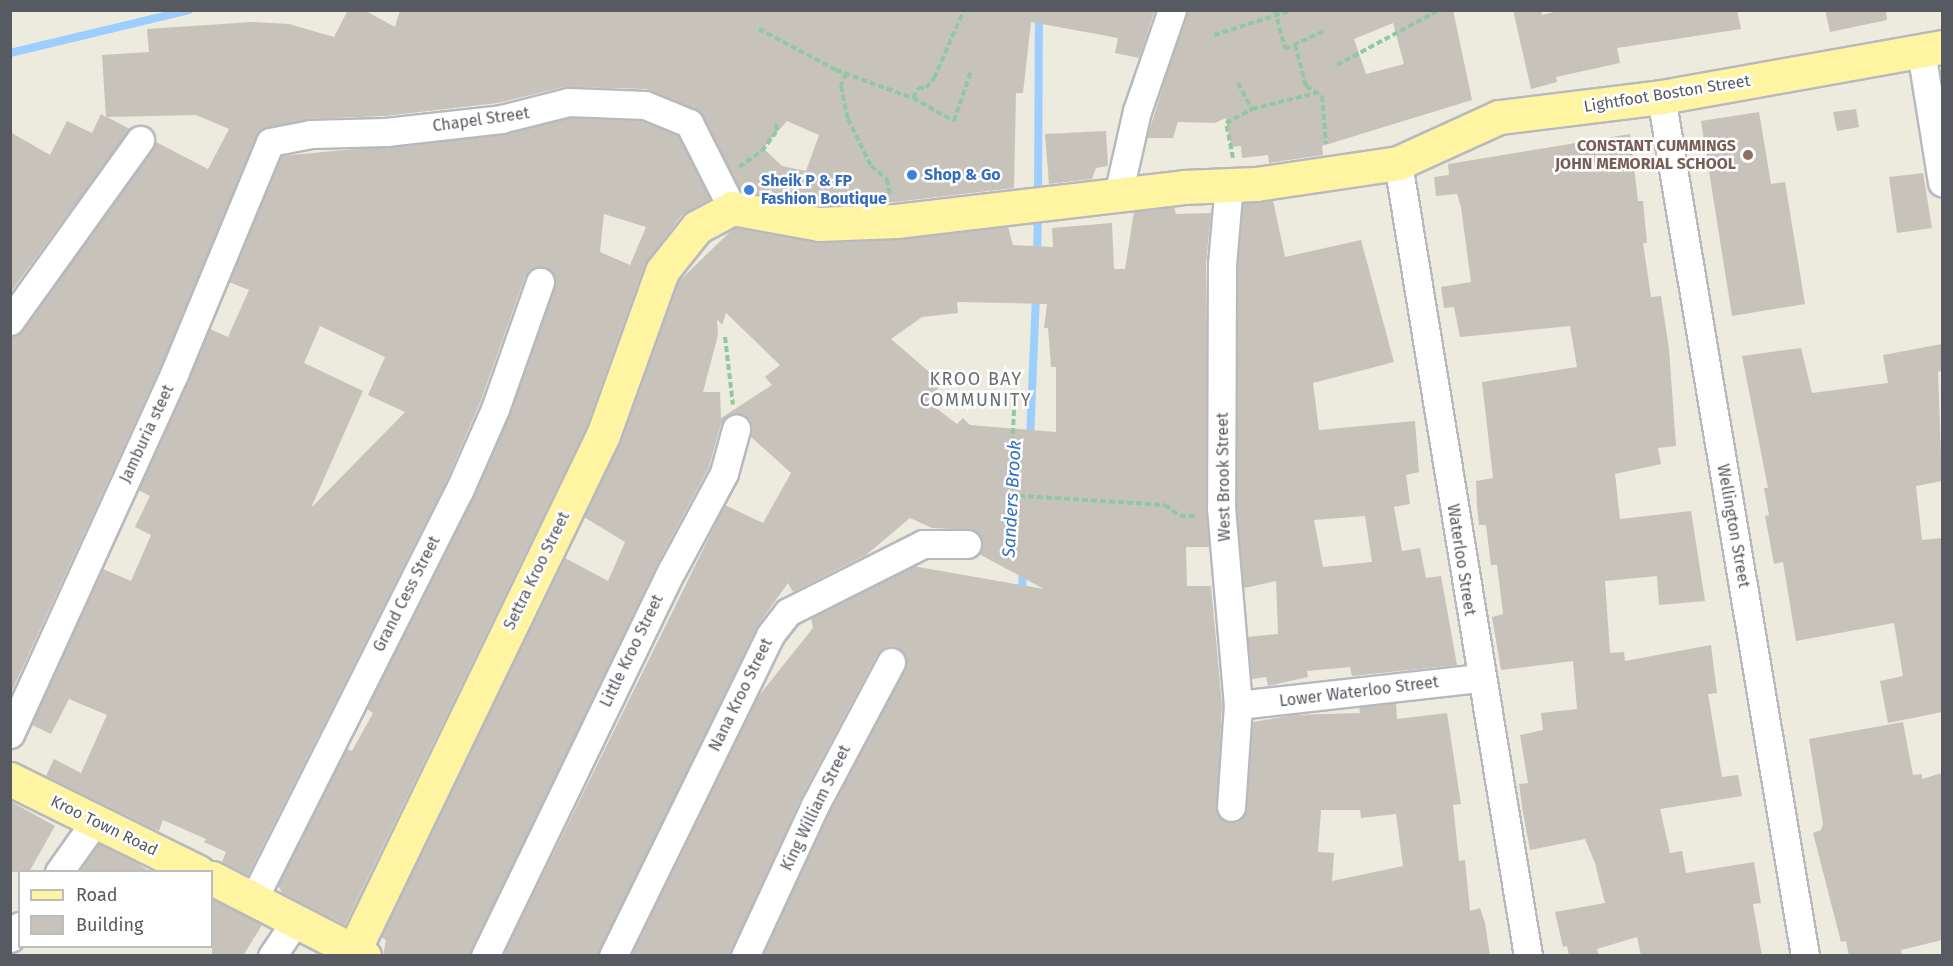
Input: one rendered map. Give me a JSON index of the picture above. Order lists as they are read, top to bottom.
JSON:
{
  "streets": {
    "main road": ["Lightfoot Boston Street", "Settra Kroo Street", "Kroo Town Road"],
    "street": [
      "Chapel Street",
      "Jamburia steet",
      "West Brook Street",
      "Wellington Street",
      "Waterloo Street",
      "Grand Cess Street",
      "Little Kroo Street",
      "Lower Waterloo Street",
      "Nana Kroo Street",
      "King William Street"
    ]
  },
  "crossings": [
    ["Lightfoot Boston Street", "Chapel Street"],
    ["Lightfoot Boston Street", "West Brook Street"],
    ["Lightfoot Boston Street", "Wellington Street"],
    ["Lightfoot Boston Street", "Waterloo Street"],
    ["Lightfoot Boston Street", "Settra Kroo Street"],
    ["Chapel Street", "Jamburia steet"],
    ["Chapel Street", "Settra Kroo Street"],
    ["West Brook Street", "Lower Waterloo Street"],
    ["Waterloo Street", "Lower Waterloo Street"]
  ],
  "districts": ["KROO BAY COMMUNITY"],
  "water": ["Sanders Brook"],
  "places": ["CONSTANT CUMMINGS JOHN MEMORIAL SCHOOL", "Shop & Go", "Sheik P & FP Fashion Boutique"],
  "legend": ["Road", "Building"]
}
